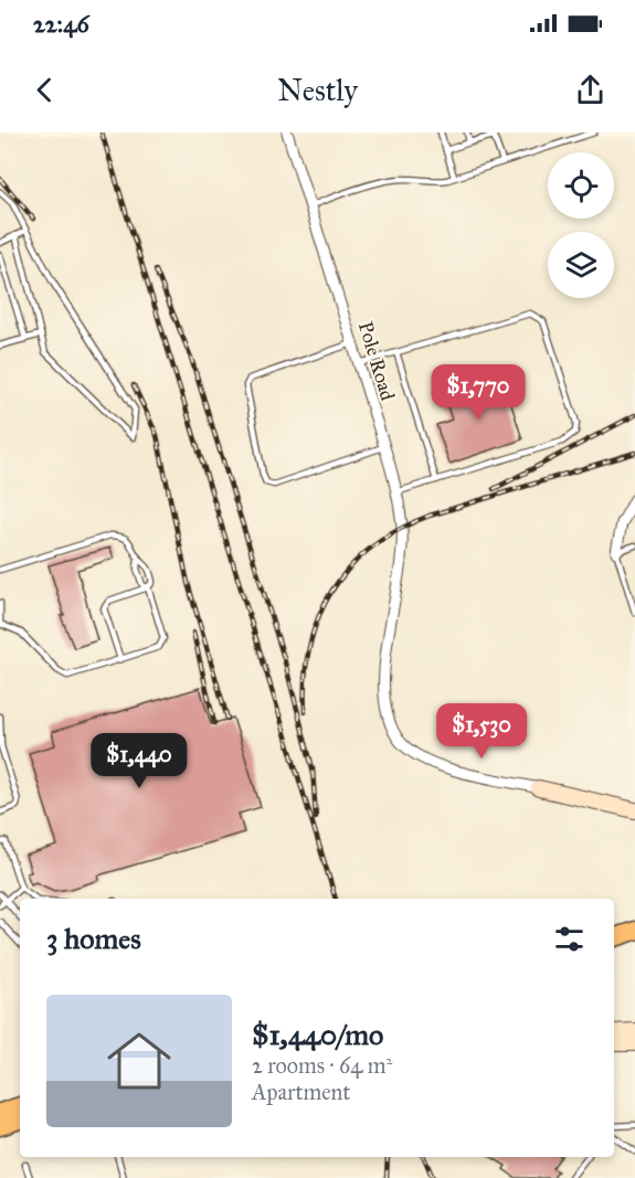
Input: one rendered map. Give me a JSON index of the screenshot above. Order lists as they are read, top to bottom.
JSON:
{
  "streets": {
    "street": ["Pole Road"]
  },
  "page": {
    "status": "22:46",
    "header": "Nestly",
    "price": ["$1,770", "$1,530", "$1,440"],
    "heading": "3 homes",
    "list": [
      {
        "name": "$1,440/mo",
        "note": "2 rooms · 64 m² · Apartment"
      }
    ]
  }
}
